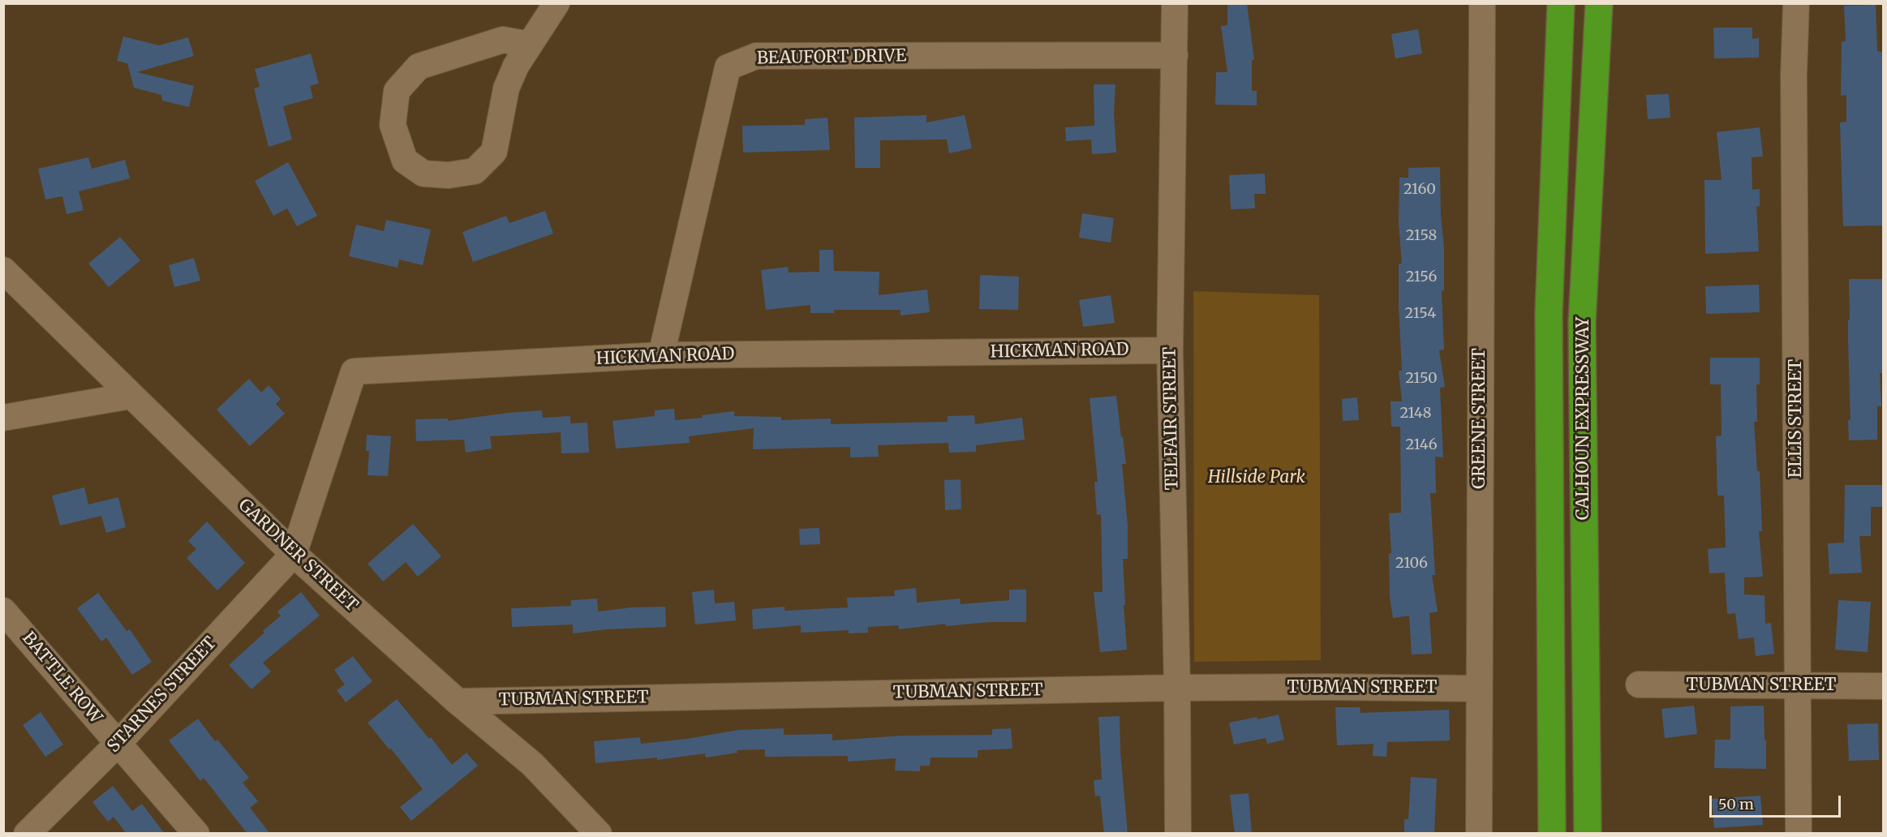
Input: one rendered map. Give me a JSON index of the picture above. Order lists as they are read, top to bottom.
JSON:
{
  "streets": {
    "highway": ["CALHOUN EXPRESSWAY"],
    "street": [
      "BEAUFORT DRIVE",
      "HICKMAN ROAD",
      "TELFAIR STREET",
      "GREENE STREET",
      "ELLIS STREET",
      "GARDNER STREET",
      "BATTLE ROW",
      "TUBMAN STREET",
      "STARNES STREET"
    ]
  },
  "crossings": [
    ["BEAUFORT DRIVE", "HICKMAN ROAD"],
    ["BEAUFORT DRIVE", "TELFAIR STREET"],
    ["HICKMAN ROAD", "TELFAIR STREET"],
    ["HICKMAN ROAD", "GARDNER STREET"],
    ["HICKMAN ROAD", "STARNES STREET"],
    ["TELFAIR STREET", "TUBMAN STREET"],
    ["GREENE STREET", "TUBMAN STREET"],
    ["ELLIS STREET", "TUBMAN STREET"],
    ["GARDNER STREET", "TUBMAN STREET"],
    ["GARDNER STREET", "STARNES STREET"],
    ["BATTLE ROW", "STARNES STREET"]
  ],
  "parks": ["Hillside Park"],
  "house_numbers": [
    "2160",
    "2158",
    "2156",
    "2154",
    "2150",
    "2148",
    "2146",
    "2106"
  ],
  "scale_bar": "50 m"
}
